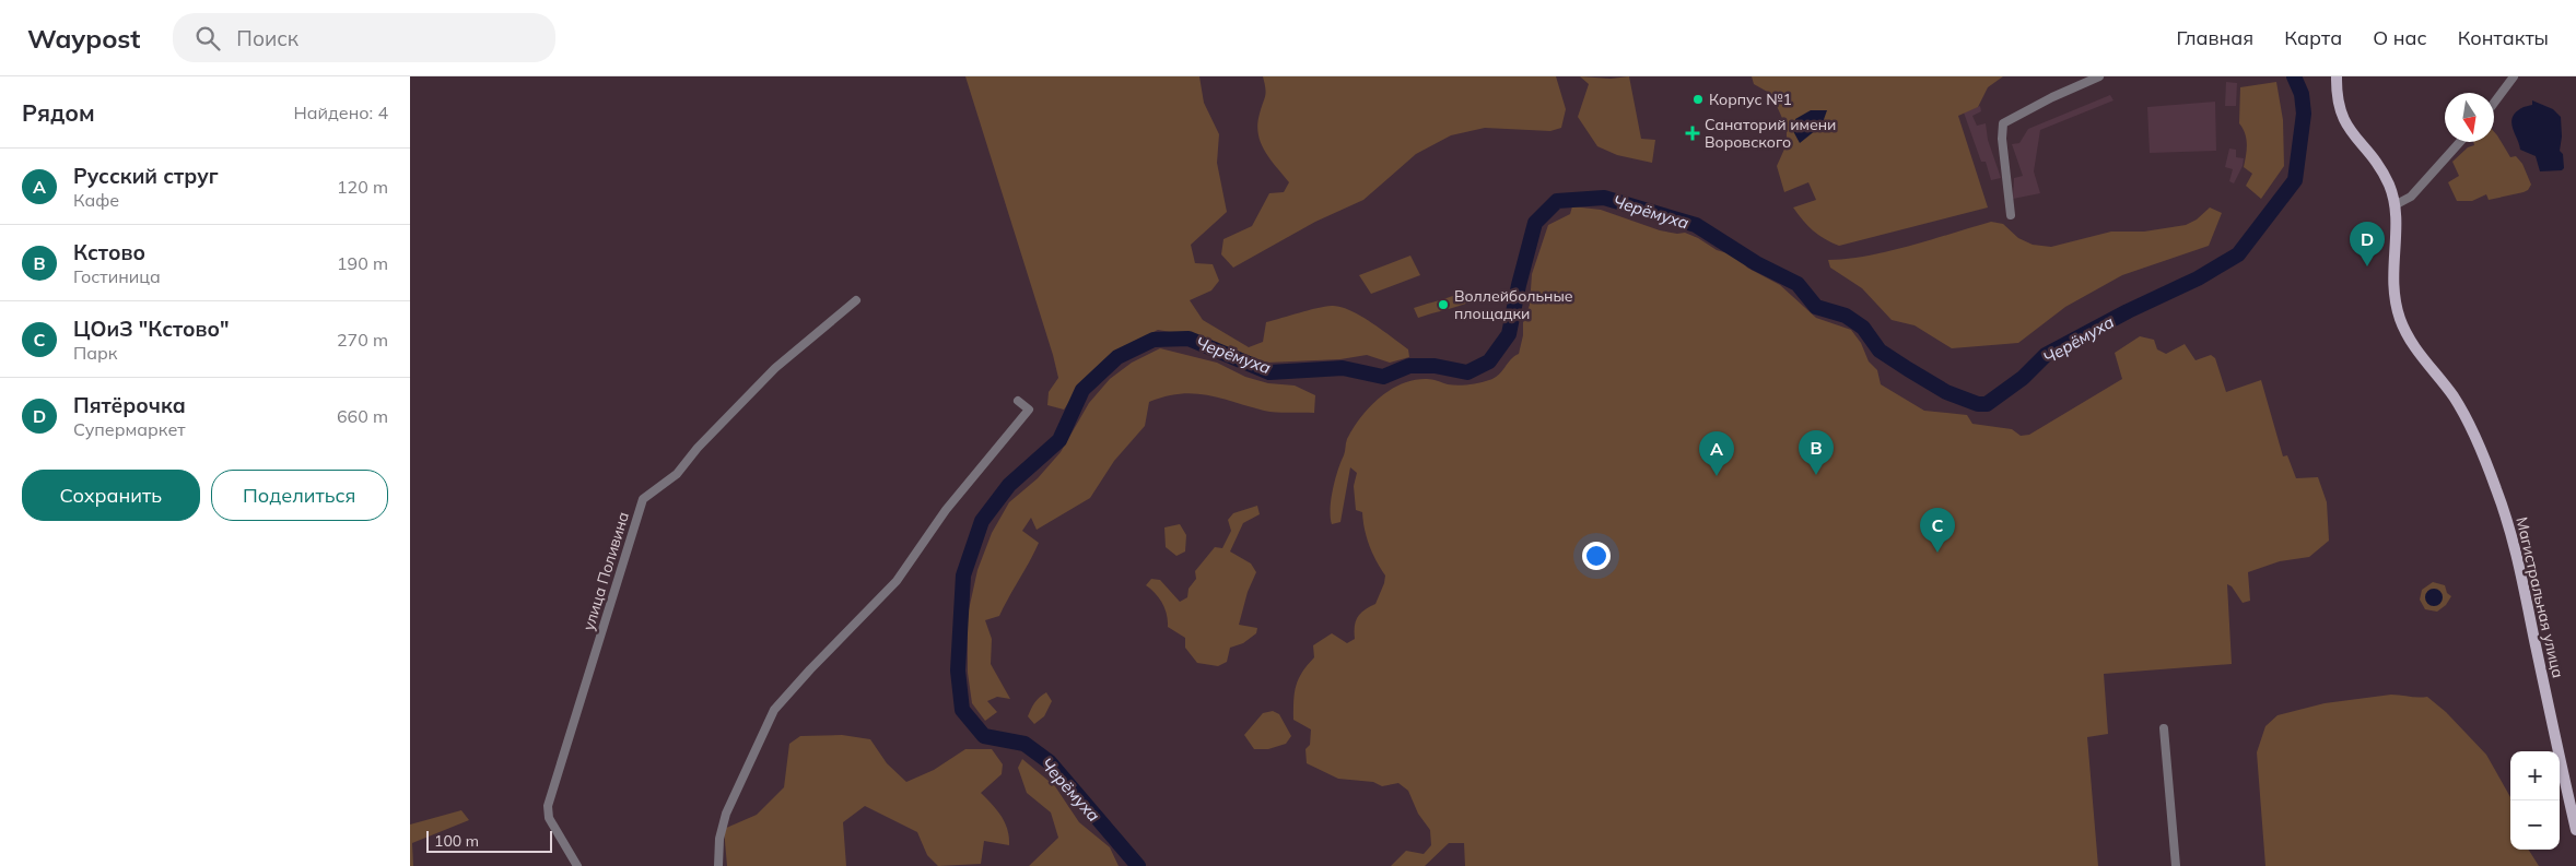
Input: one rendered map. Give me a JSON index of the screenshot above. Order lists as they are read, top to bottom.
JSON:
{
  "streets": {
    "main road": ["Магистральная улица"],
    "street": ["улица Поливина"]
  },
  "water": ["Черёмуха"],
  "places": {
    "other": ["Корпус №1", "Воллейбольные площадки"],
    "health": ["Санаторий имени Воровского"]
  },
  "scale_bar": "100 m",
  "north": "bottom",
  "page": {
    "header": "Waypost",
    "search": "Поиск",
    "nav": [
      "Главная",
      "Карта",
      "О нас",
      "Контакты"
    ],
    "heading": ["Рядом", "Найдено: 4"],
    "list": [
      {
        "mark": "A",
        "name": "Русский струг",
        "note": "Кафе",
        "value": "120 m"
      },
      {
        "mark": "B",
        "name": "Кстово",
        "note": "Гостиница",
        "value": "190 m"
      },
      {
        "mark": "C",
        "name": "ЦОиЗ \"Кстово\"",
        "note": "Парк",
        "value": "270 m"
      },
      {
        "mark": "D",
        "name": "Пятёрочка",
        "note": "Супермаркет",
        "value": "660 m"
      }
    ],
    "pins": [
      "D",
      "B",
      "A",
      "C"
    ],
    "buttons": ["Сохранить", "Поделиться"],
    "map_buttons": ["+", "−"],
    "scale": "100 m"
  }
}
